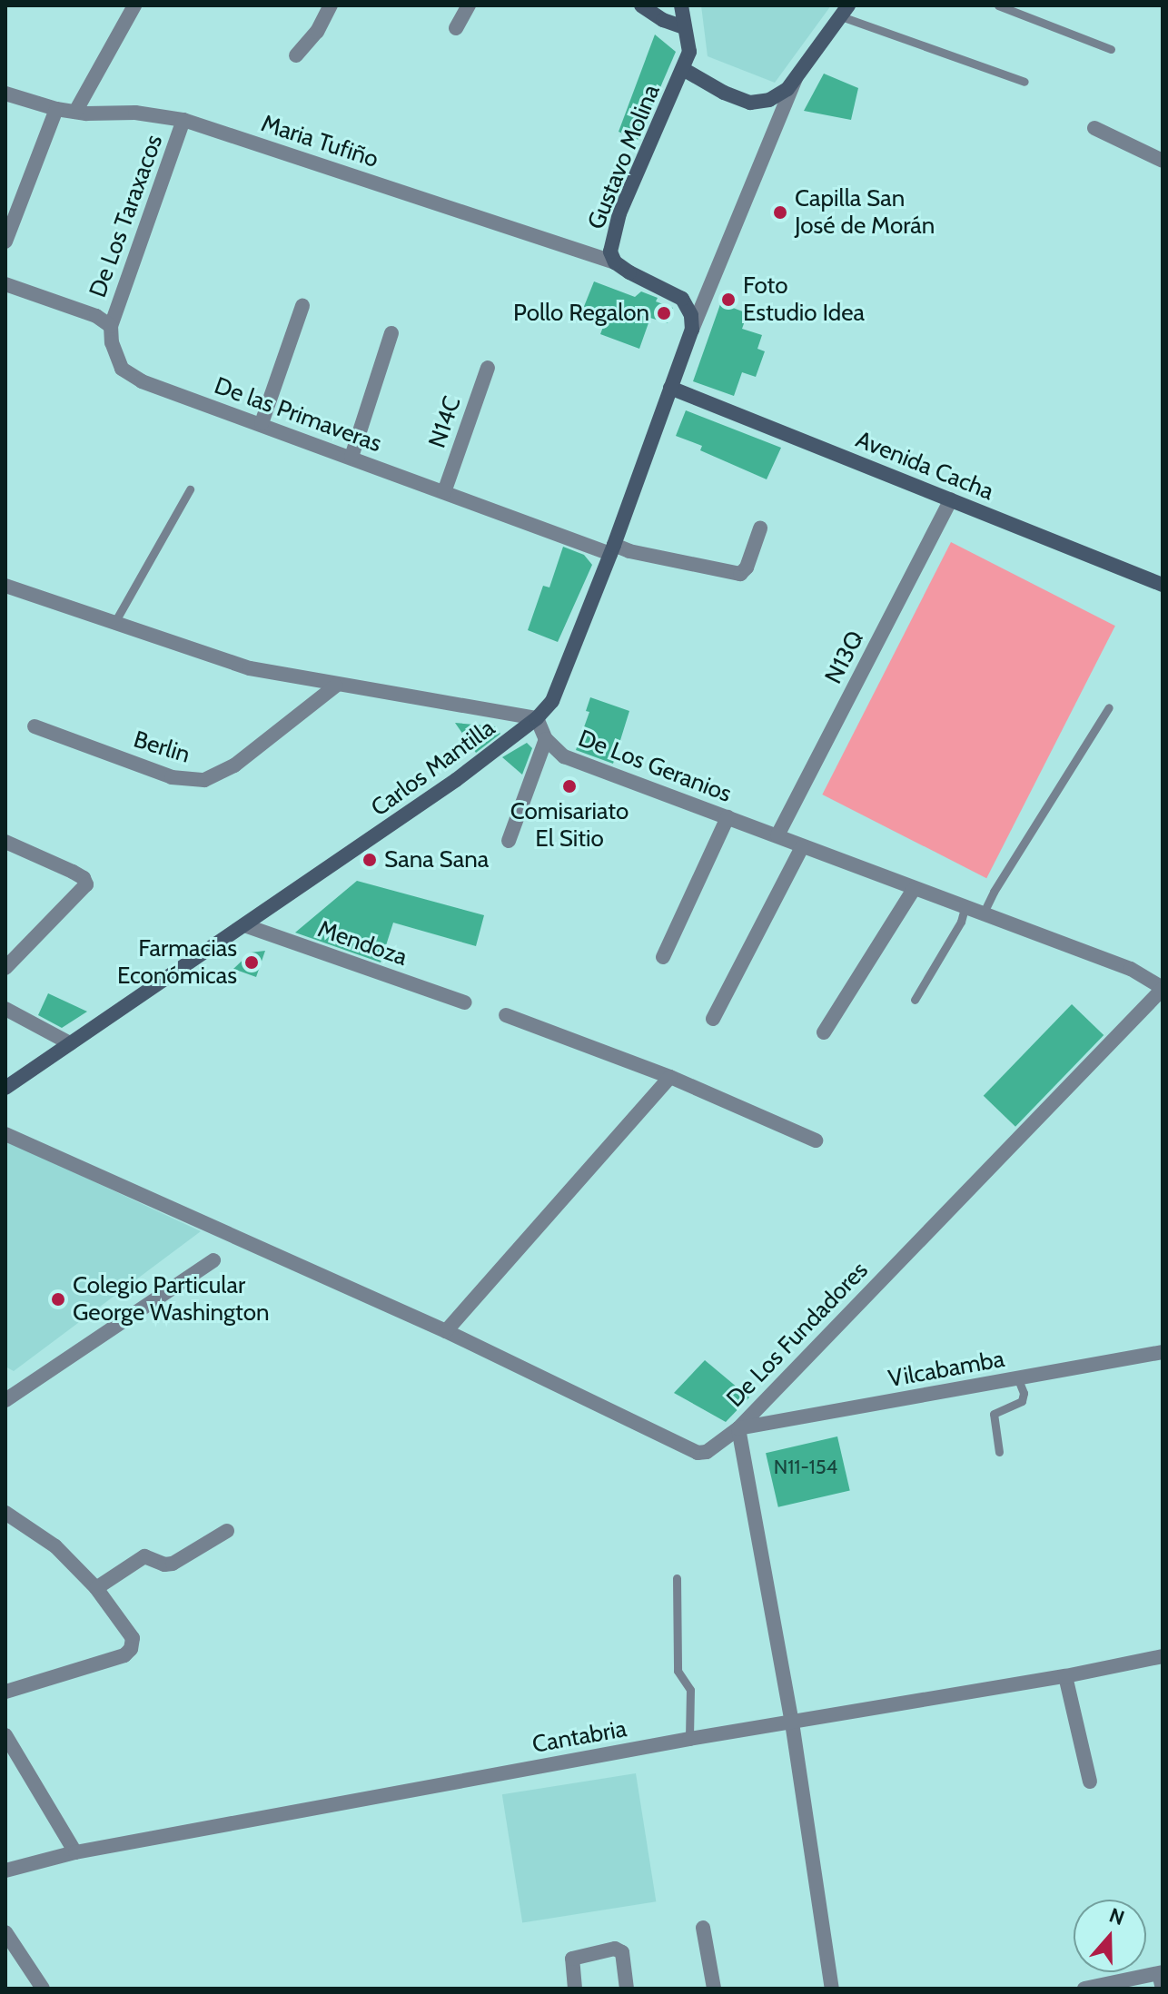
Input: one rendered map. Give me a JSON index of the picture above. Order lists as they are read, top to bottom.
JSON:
{
  "streets": {
    "street": [
      "Maria Tufiño",
      "Gustavo Molina",
      "De Los Taraxacos",
      "De las Primaveras",
      "N14C",
      "Avenida Cacha",
      "N13Q",
      "Berlin",
      "De Los Geranios",
      "Carlos Mantilla",
      "Mendoza",
      "De Los Fundadores",
      "Vilcabamba",
      "Cantabria"
    ]
  },
  "crossings": [
    ["Maria Tufiño", "Gustavo Molina"],
    ["Maria Tufiño", "De Los Taraxacos"],
    ["De Los Taraxacos", "De las Primaveras"],
    ["De las Primaveras", "N14C"],
    ["De las Primaveras", "Carlos Mantilla"],
    ["Avenida Cacha", "N13Q"],
    ["Avenida Cacha", "Carlos Mantilla"],
    ["N13Q", "De Los Geranios"],
    ["De Los Geranios", "Carlos Mantilla"],
    ["De Los Geranios", "De Los Fundadores"],
    ["Carlos Mantilla", "Mendoza"],
    ["De Los Fundadores", "Vilcabamba"],
    ["De Los Fundadores", "Cantabria"]
  ],
  "places": [
    "Capilla San José de Morán",
    "Foto Estudio Idea",
    "Pollo Regalon",
    "Comisariato El Sitio",
    "Sana Sana",
    "Farmacias Económicas",
    "Colegio Particular George Washington"
  ],
  "house_numbers": ["N11-154"],
  "north": "top"
}
